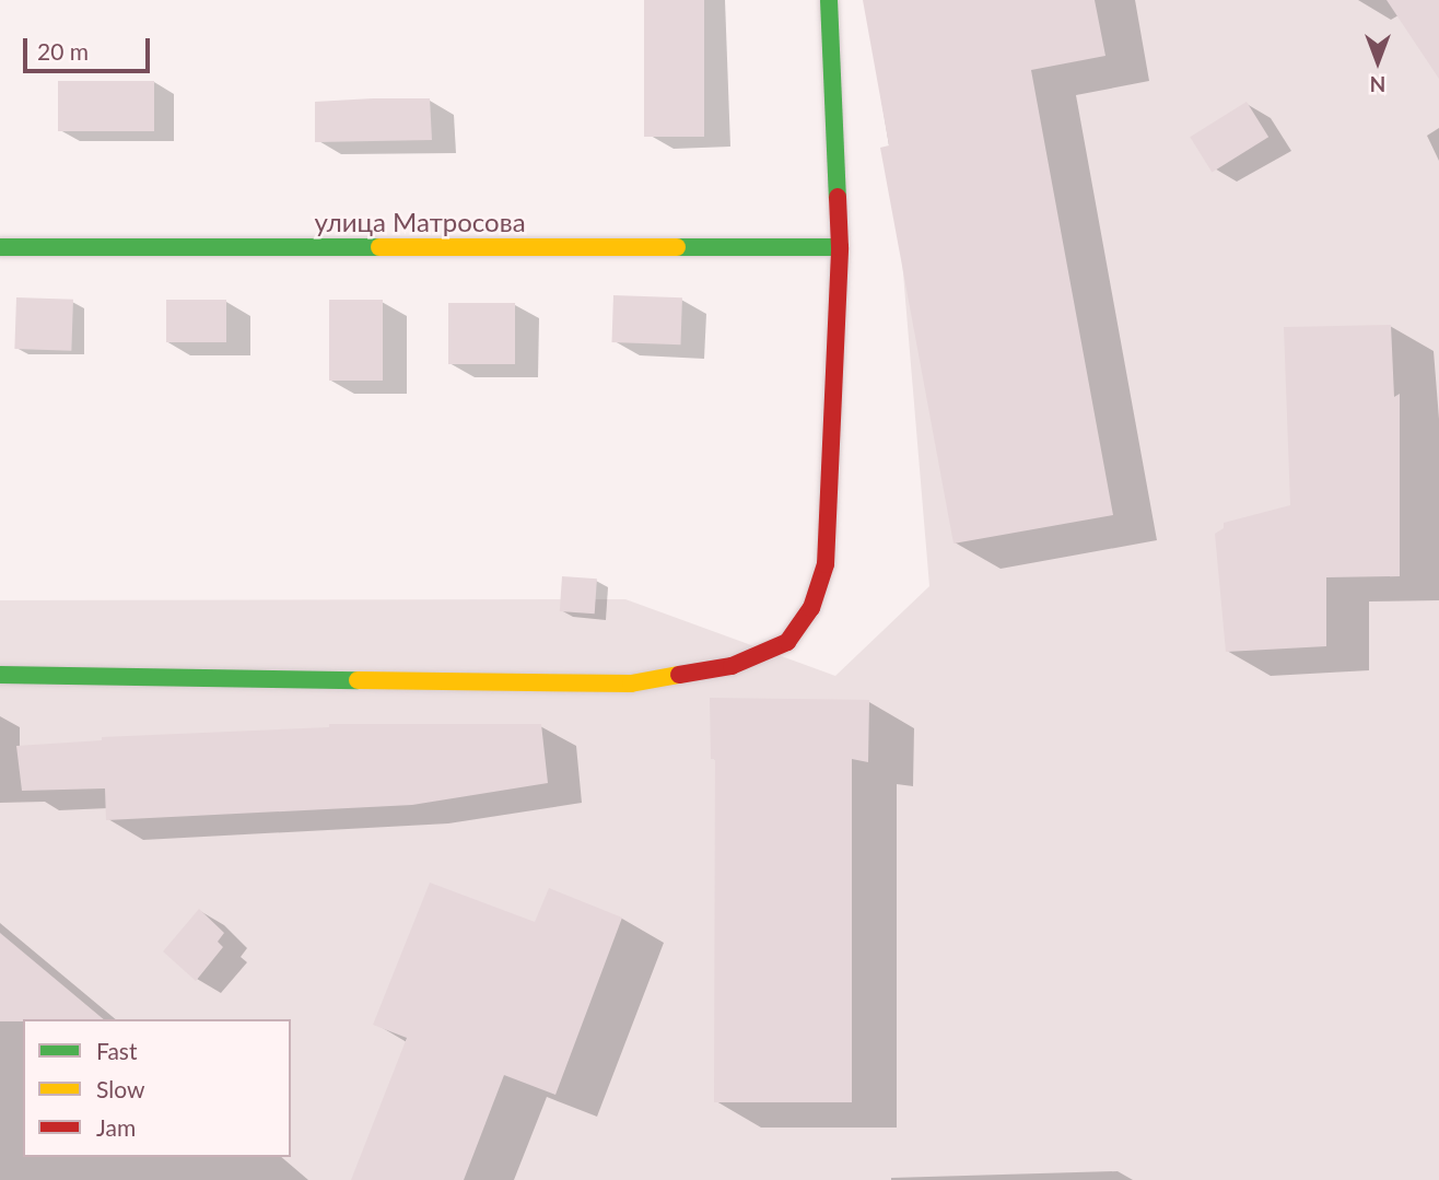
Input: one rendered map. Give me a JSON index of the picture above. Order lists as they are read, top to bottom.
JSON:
{
  "streets": {
    "street": ["улица Матросова"]
  },
  "legend": ["Fast", "Slow", "Jam"],
  "scale_bar": "20 m",
  "north": "bottom"
}
